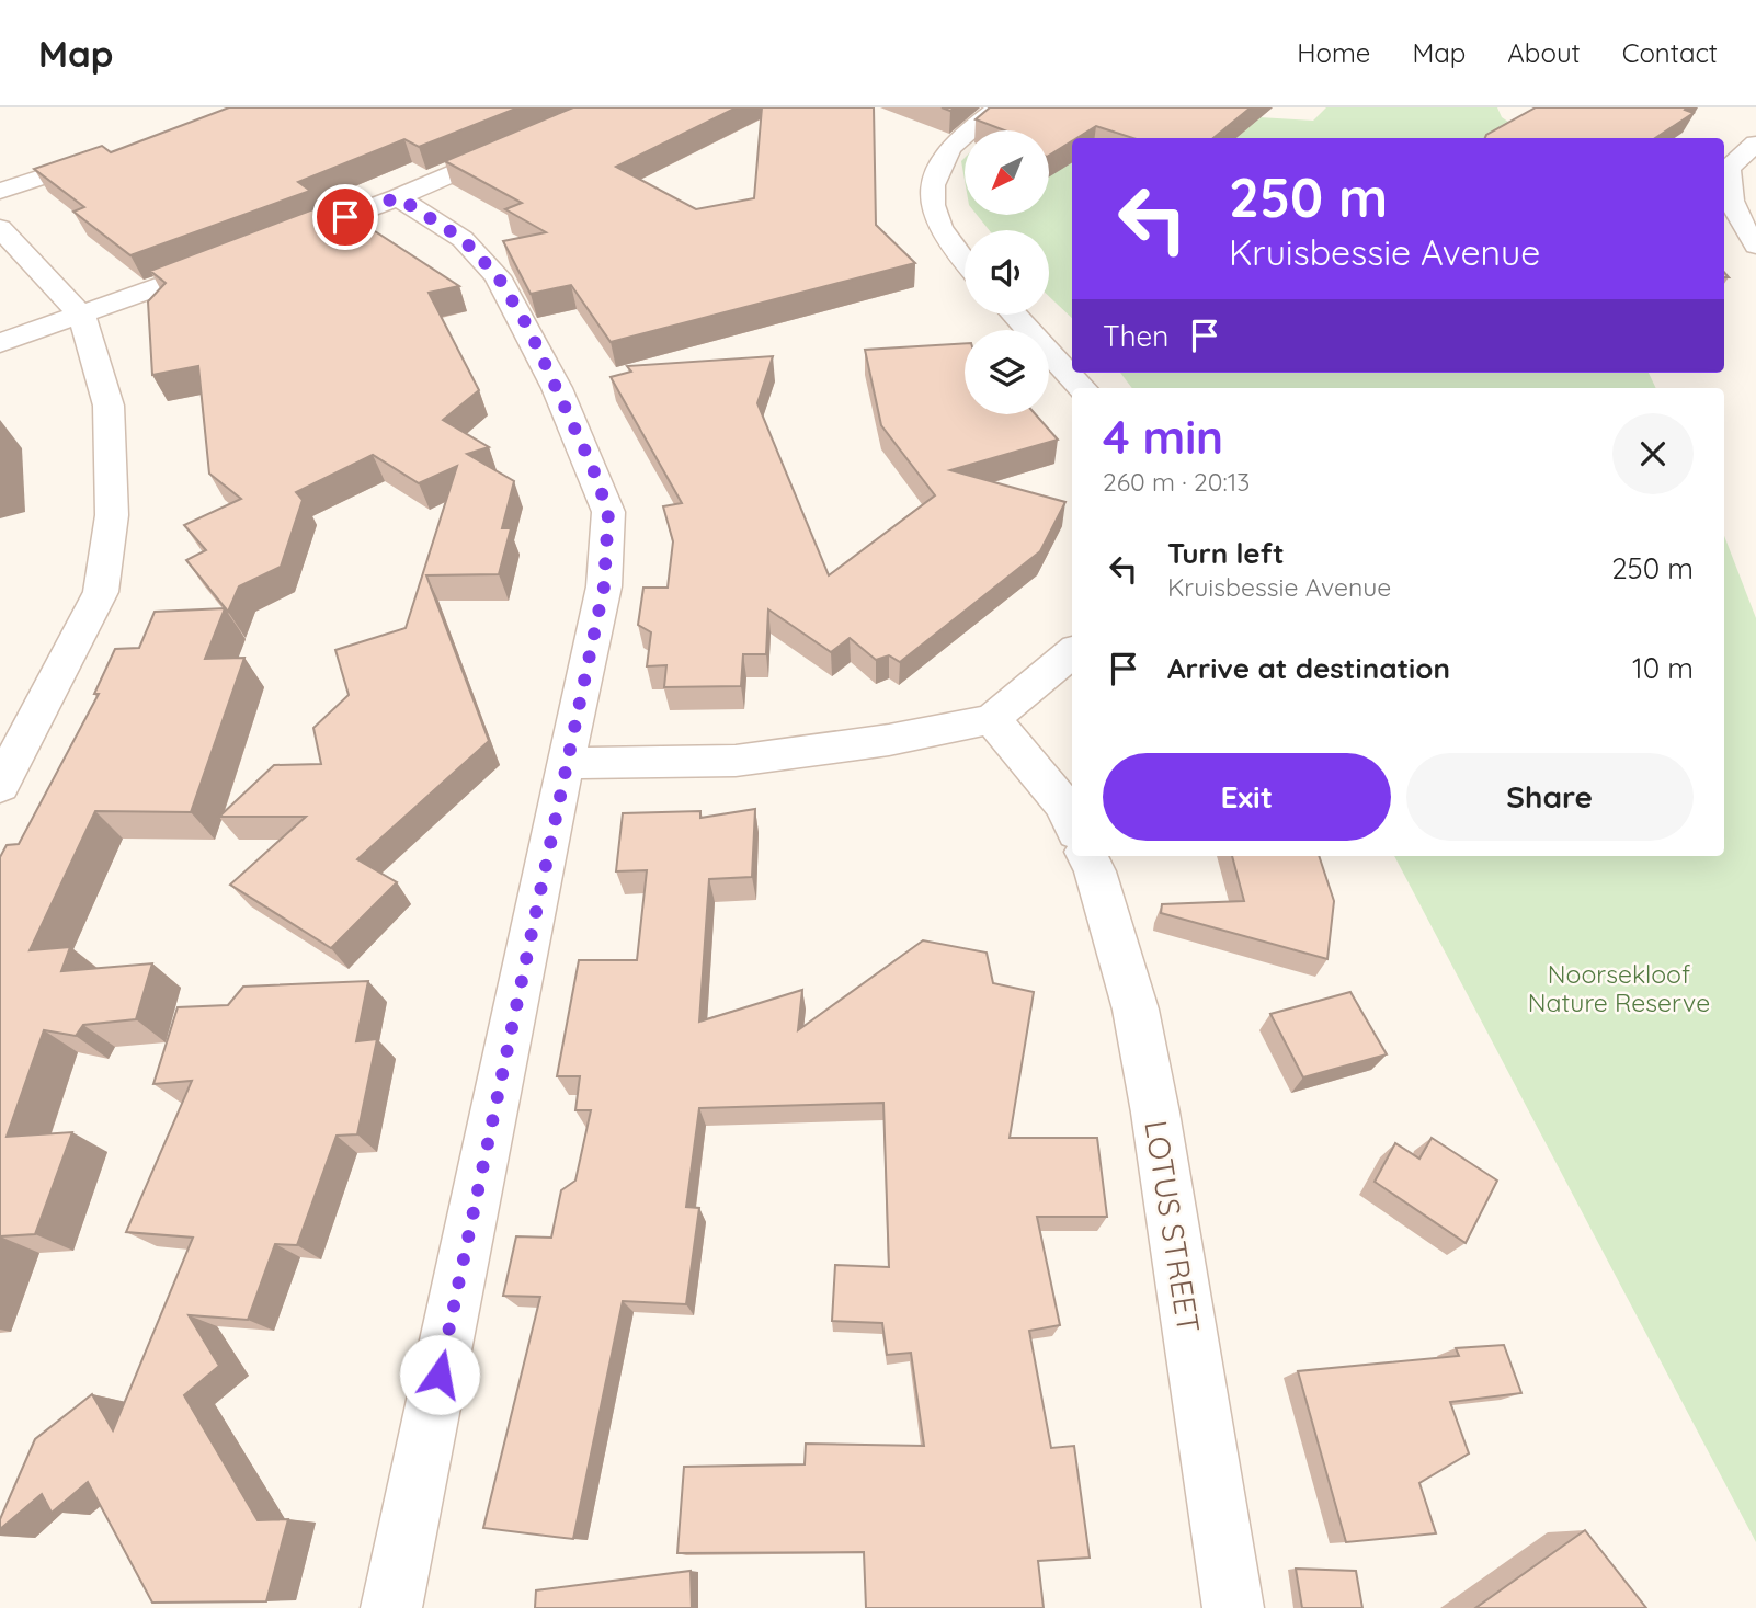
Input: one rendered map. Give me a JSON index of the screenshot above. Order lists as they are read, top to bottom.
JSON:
{
  "streets": {
    "street": ["LOTUS STREET"]
  },
  "parks": ["Noorsekloof Nature Reserve"],
  "north": "bottom left",
  "page": {
    "header": "Map",
    "nav": [
      "Home",
      "Map",
      "About",
      "Contact"
    ],
    "turn": ["250 m", "Kruisbessie Avenue"],
    "then": "Then",
    "heading": ["4 min", "260 m · 20:13"],
    "list": [
      {
        "name": "Turn left",
        "note": "Kruisbessie Avenue",
        "value": "250 m"
      },
      {
        "name": "Arrive at destination",
        "value": "10 m"
      }
    ],
    "buttons": ["Exit", "Share"]
  }
}
